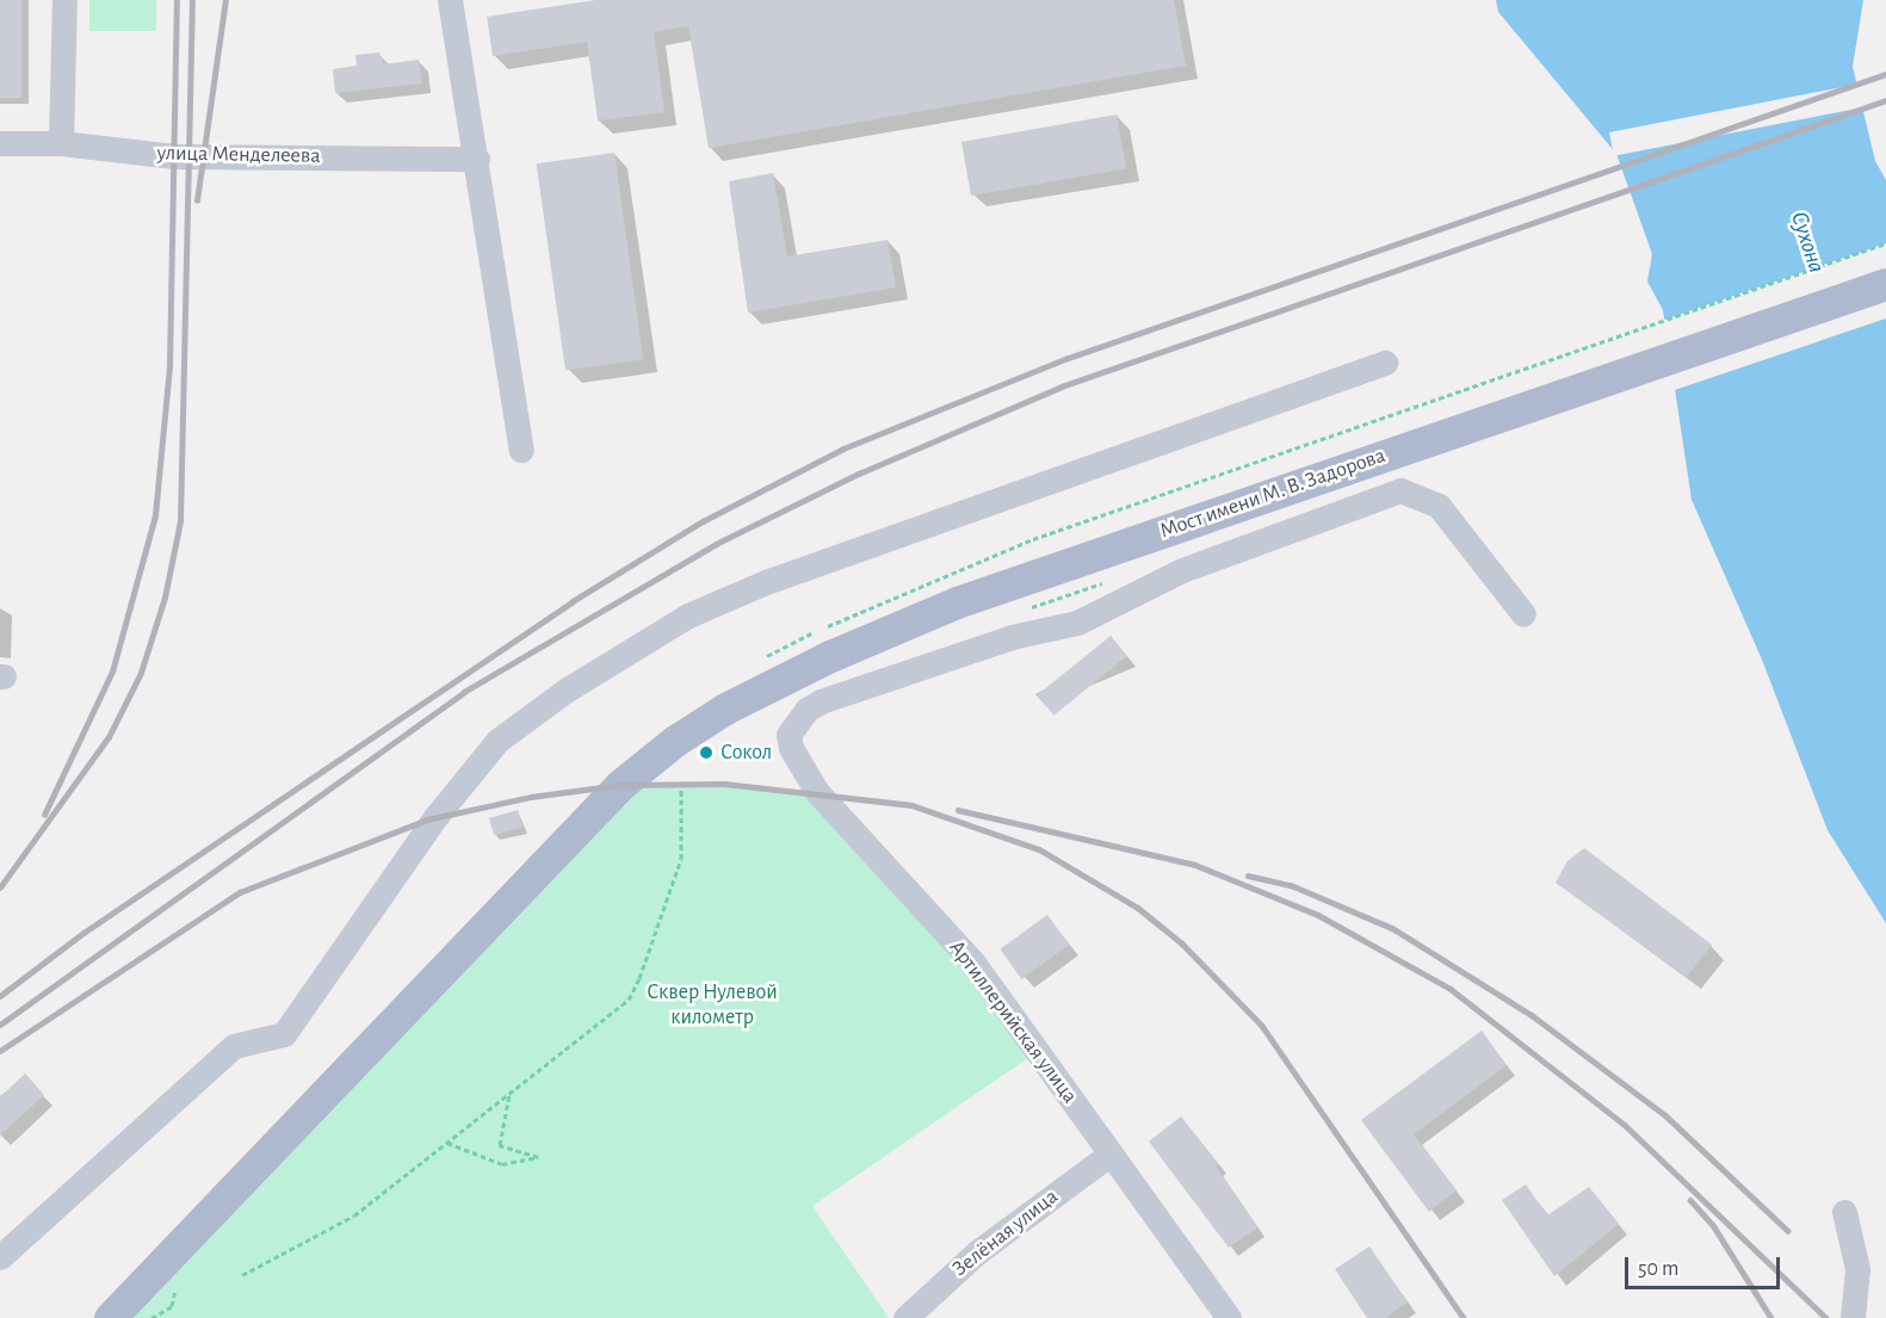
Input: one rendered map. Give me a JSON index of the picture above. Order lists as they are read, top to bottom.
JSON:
{
  "streets": {
    "main road": ["Мост имени М. В. Задорова"],
    "street": ["улица Менделеева", "Артиллерийская улица", "Зелёная улица"]
  },
  "crossings": [
    ["Артиллерийская улица", "Зелёная улица"]
  ],
  "water": ["Сухона"],
  "parks": ["Сквер Нулевой километр"],
  "places": ["Сокол"],
  "scale_bar": "50 m"
}
